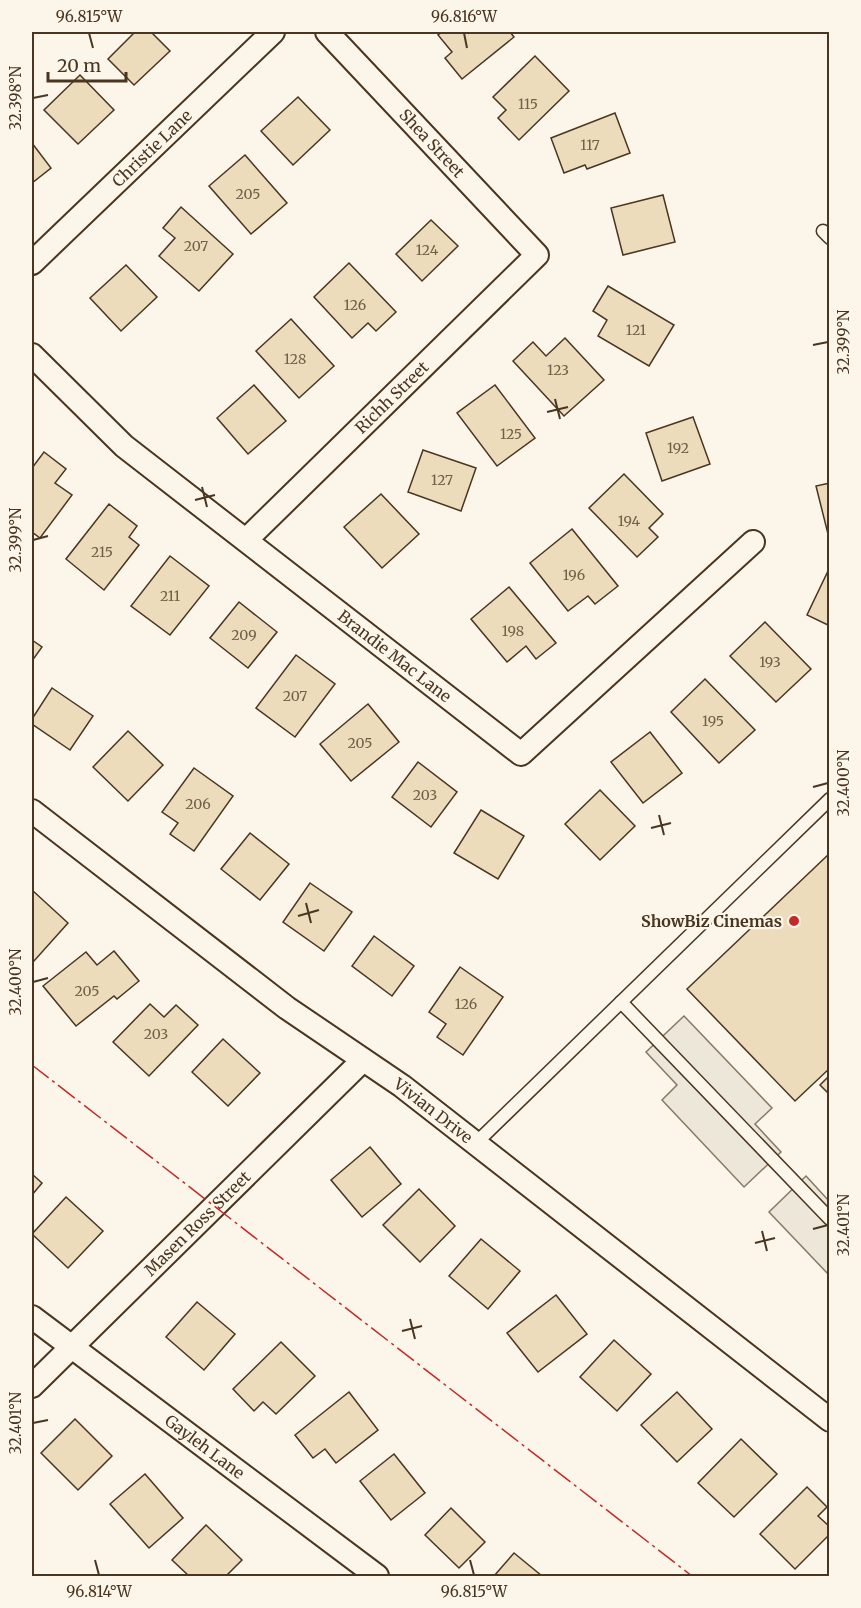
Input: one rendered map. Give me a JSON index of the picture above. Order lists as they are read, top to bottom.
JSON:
{
  "streets": {
    "street": [
      "Shea Street",
      "Christie Lane",
      "Richh Street",
      "Brandie Mac Lane",
      "Vivian Drive",
      "Masen Ross Street",
      "Gayleh Lane"
    ]
  },
  "crossings": [
    ["Shea Street", "Richh Street"],
    ["Richh Street", "Brandie Mac Lane"],
    ["Vivian Drive", "Masen Ross Street"],
    ["Masen Ross Street", "Gayleh Lane"]
  ],
  "places": ["ShowBiz Cinemas"],
  "house_numbers": [
    "115",
    "117",
    "205",
    "207",
    "124",
    "126",
    "121",
    "128",
    "123",
    "125",
    "192",
    "127",
    "194",
    "215",
    "196",
    "211",
    "198",
    "209",
    "193",
    "207",
    "195",
    "205",
    "203",
    "206",
    "205",
    "126",
    "203"
  ],
  "scale_bar": "20 m",
  "coordinates": [
    "96.815°W",
    "96.816°W",
    "32.398°N",
    "32.399°N",
    "32.400°N",
    "32.401°N",
    "96.814°W"
  ]
}
